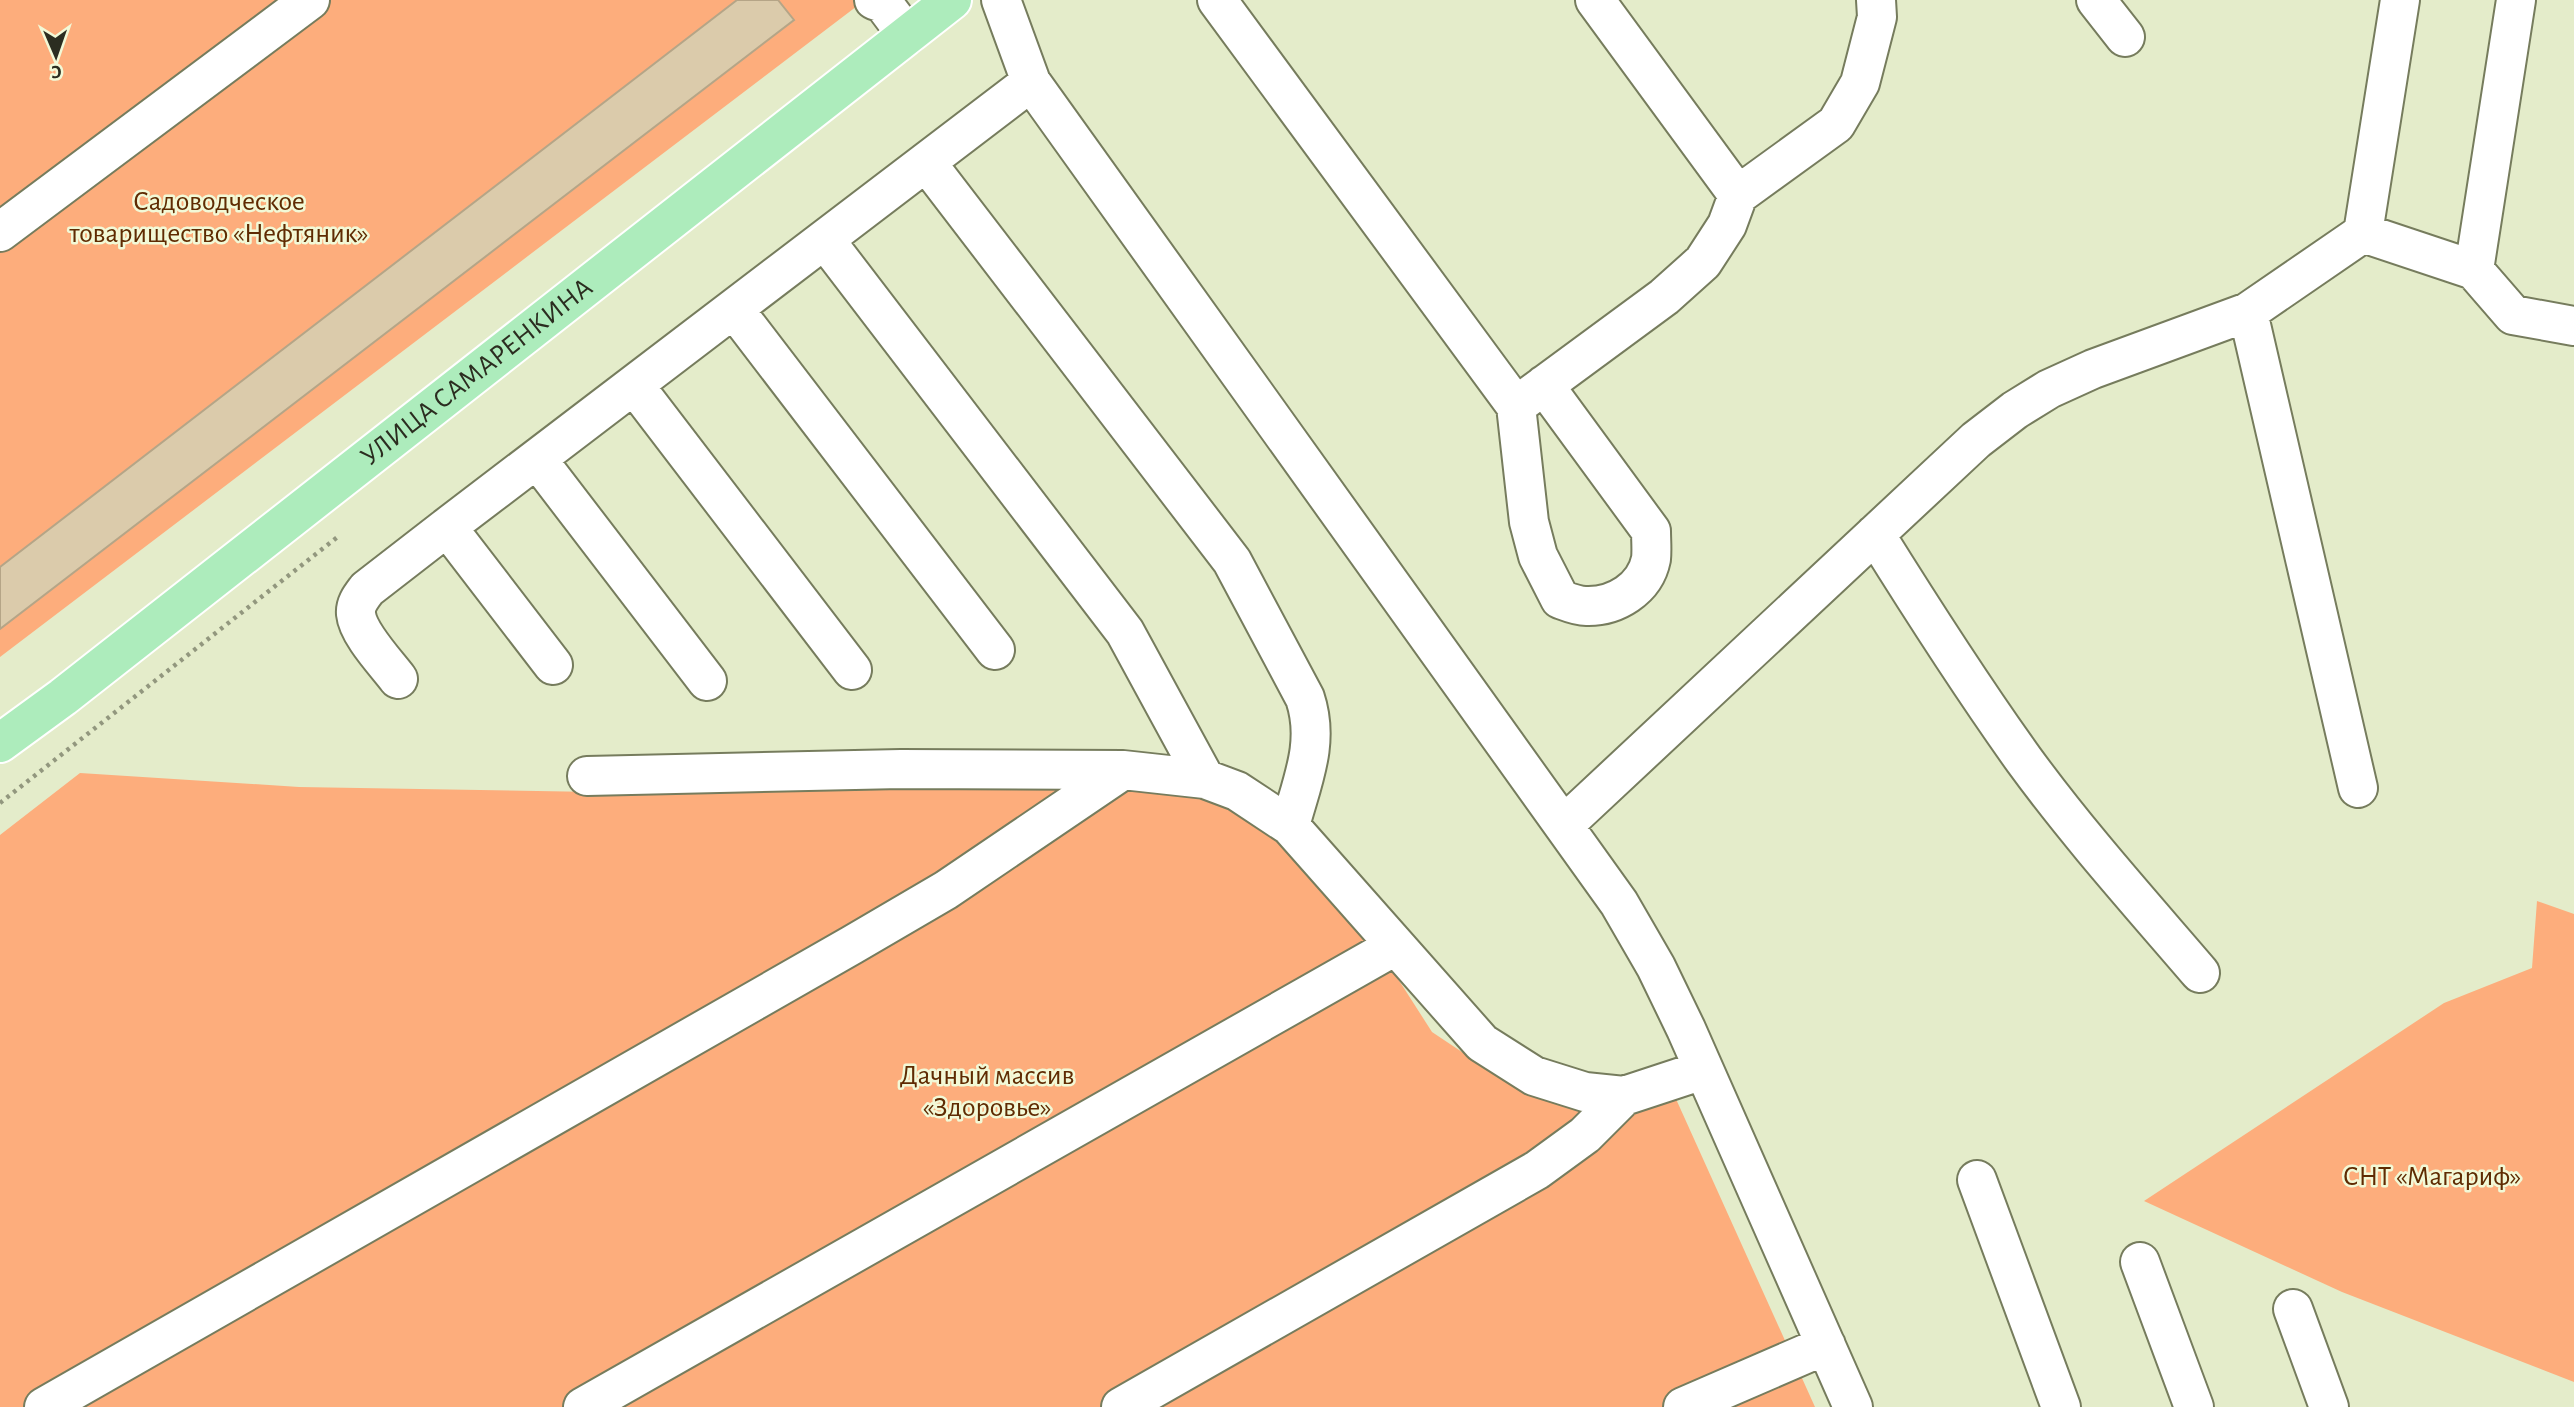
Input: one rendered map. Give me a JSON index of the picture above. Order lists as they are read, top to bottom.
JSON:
{
  "streets": {
    "main road": ["УЛИЦА САМАРЕНКИНА"]
  },
  "parks": ["Садоводческое товарищество «Нефтяник»", "Дачный массив «Здоровье»", "СНТ «Магариф»"],
  "north": "bottom"
}
